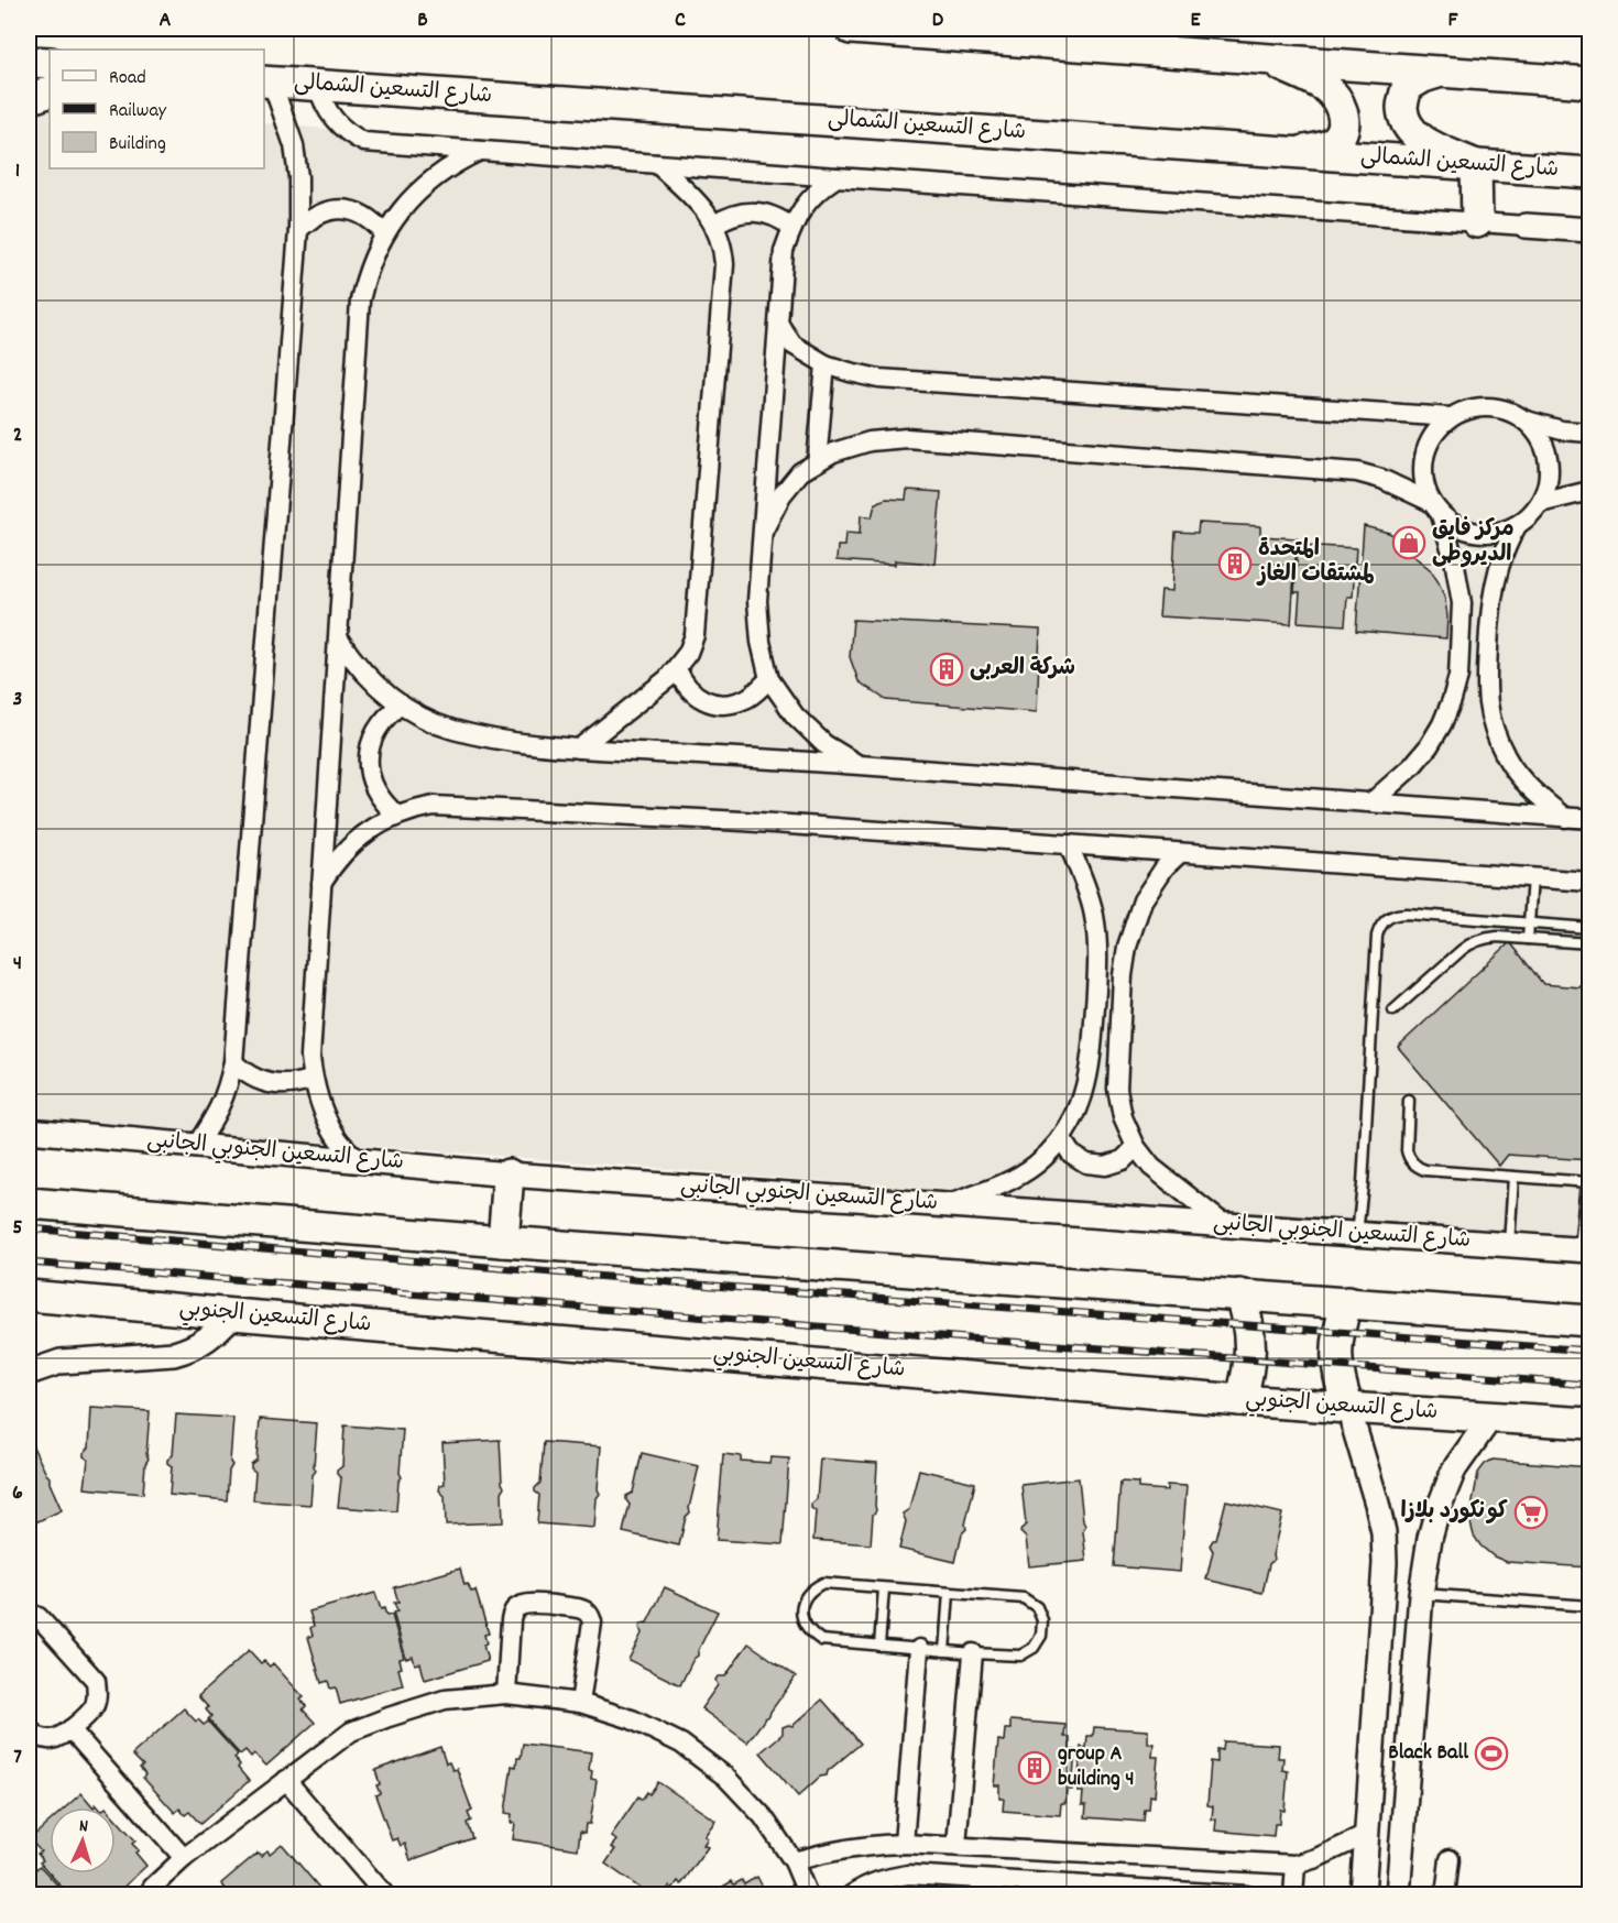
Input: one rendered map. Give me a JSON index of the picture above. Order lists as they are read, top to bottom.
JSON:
{
  "streets": {
    "main road": ["شارع التسعين الشمالى", "شارع التسعين الجنوبي"],
    "street": ["شارع التسعين الجنوبي الجانبى"]
  },
  "places": {
    "shop": ["مركز فايق الديروطى"],
    "building": ["المتحدة لمشتقات الغاز", "شركة العربى", "group A building 4"],
    "supermarket": ["كونكورد بلازا"],
    "sports": ["Black Ball"]
  },
  "legend": ["Road", "Railway", "Building"],
  "north": "top",
  "grid": {
    "columns": [
      "A",
      "B",
      "C",
      "D",
      "E",
      "F"
    ],
    "rows": [
      "1",
      "2",
      "3",
      "4",
      "5",
      "6",
      "7"
    ]
  }
}
